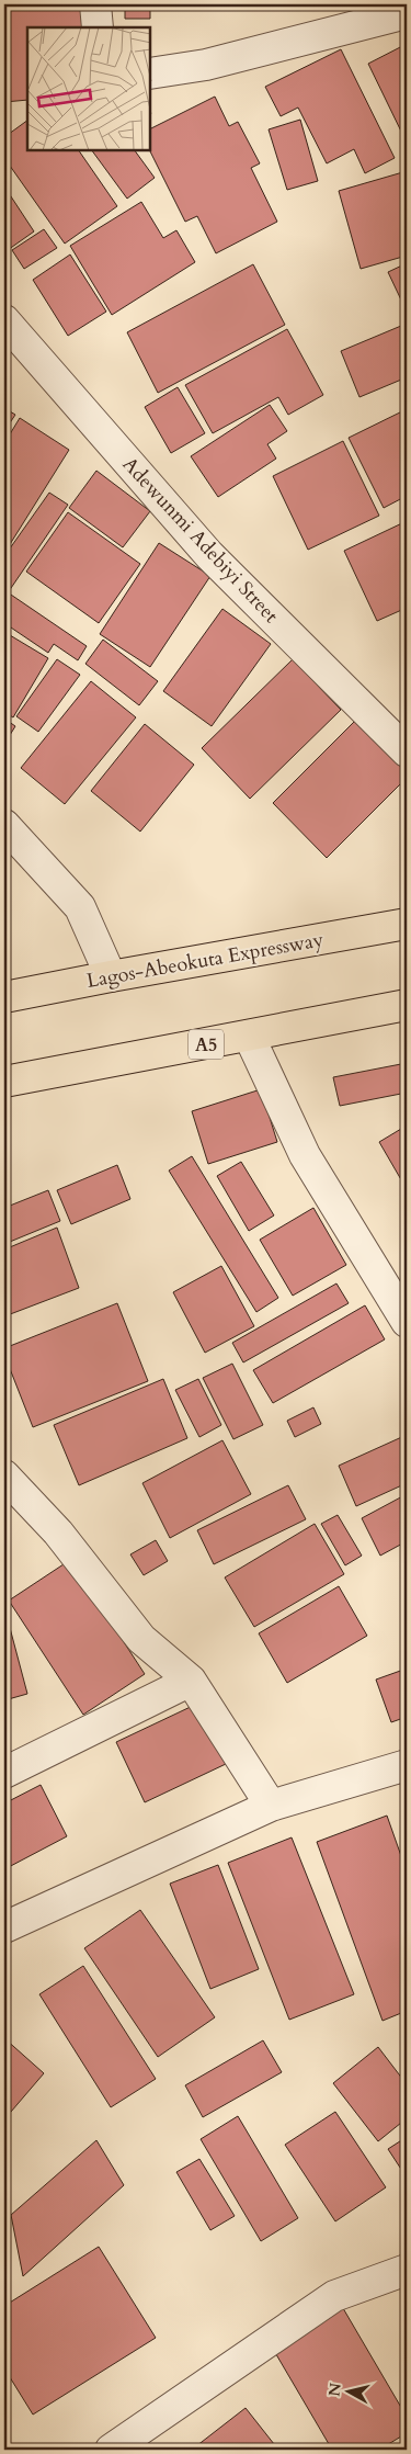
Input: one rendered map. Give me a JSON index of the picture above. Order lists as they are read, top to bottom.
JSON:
{
  "streets": {
    "highway": ["Lagos-Abeokuta Expressway", "A5"],
    "street": ["Adewunmi Adebiyi Street"]
  },
  "north": "left"
}
